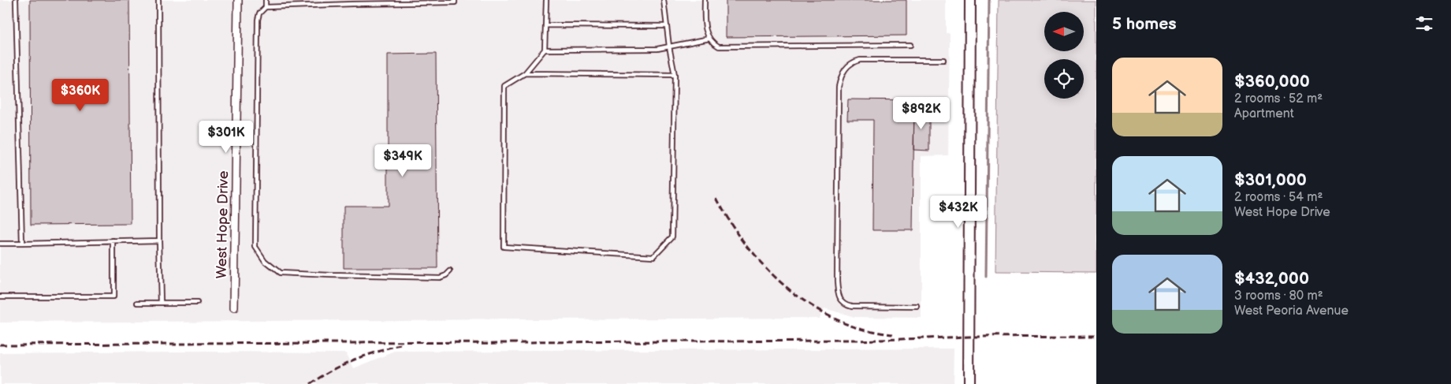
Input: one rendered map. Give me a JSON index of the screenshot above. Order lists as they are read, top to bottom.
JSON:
{
  "streets": {
    "street": ["West Hope Drive"]
  },
  "north": "left",
  "page": {
    "heading": "5 homes",
    "list": [
      {
        "name": "$360,000",
        "note": "2 rooms · 52 m² · Apartment"
      },
      {
        "name": "$301,000",
        "note": "2 rooms · 54 m² · West Hope Drive"
      },
      {
        "name": "$432,000",
        "note": "3 rooms · 80 m² · West Peoria Avenue"
      }
    ],
    "price": [
      "$360K",
      "$892K",
      "$301K",
      "$349K",
      "$432K"
    ]
  }
}
